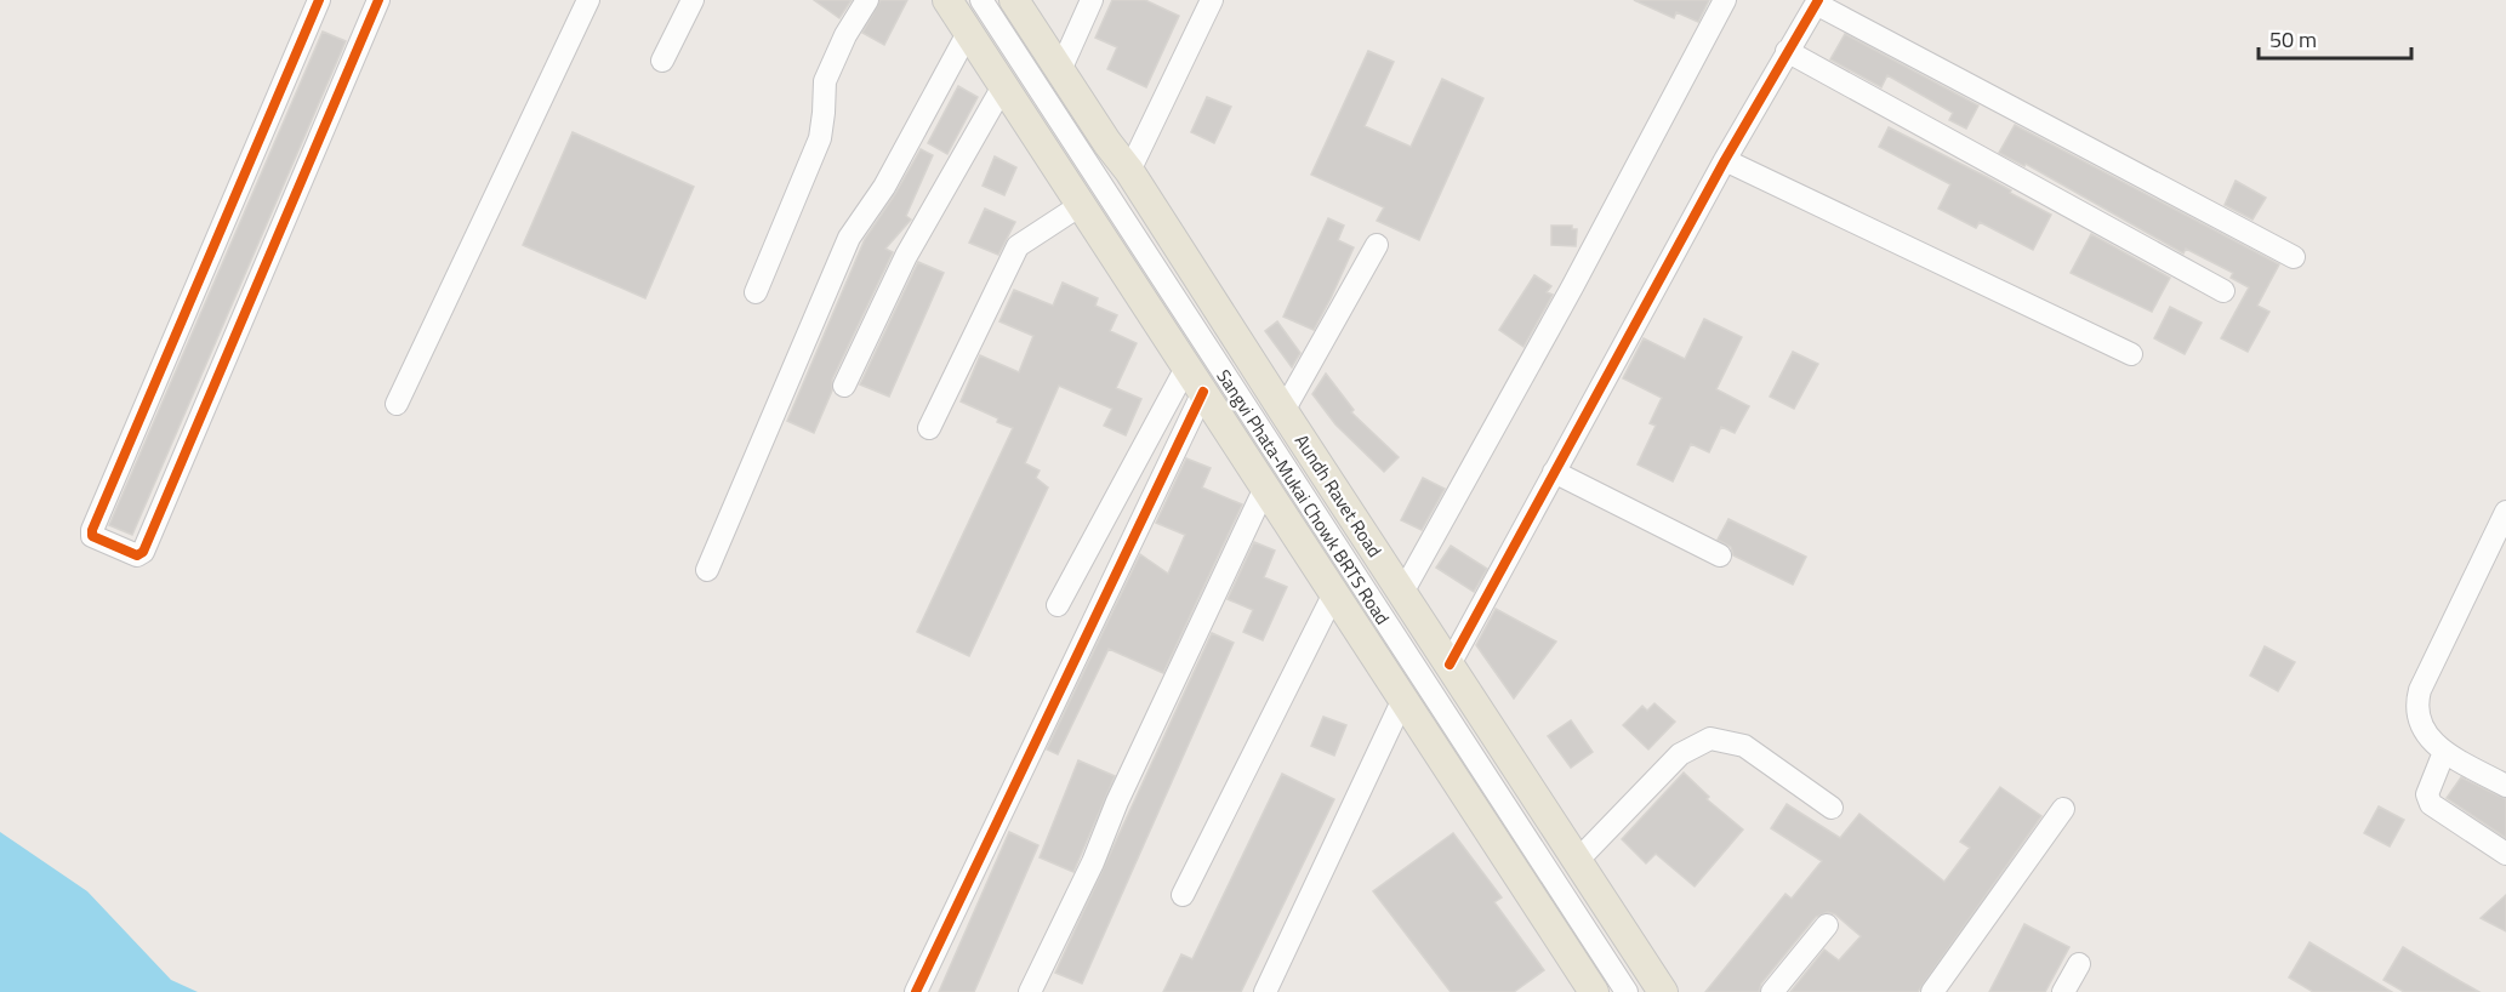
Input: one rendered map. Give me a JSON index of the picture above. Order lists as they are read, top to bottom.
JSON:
{
  "streets": {
    "main road": ["Aundh Ravet Road"],
    "street": ["Sangvi Phata-Mukai Chowk BRTS Road"]
  },
  "scale_bar": "50 m"
}
